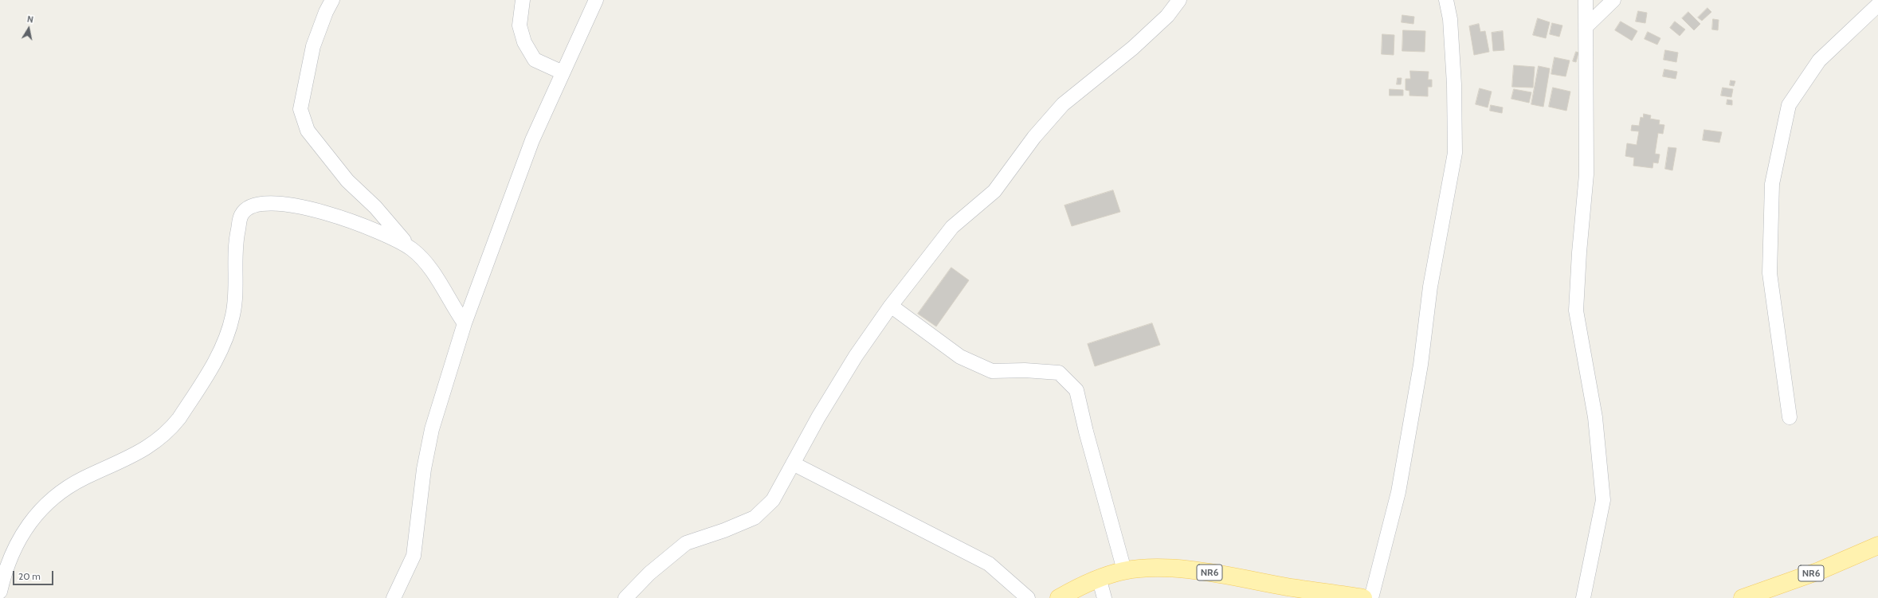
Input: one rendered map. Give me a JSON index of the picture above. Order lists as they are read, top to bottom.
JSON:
{
  "streets": {
    "main road": ["NR6"]
  },
  "scale_bar": "20 m",
  "north": "top"
}
